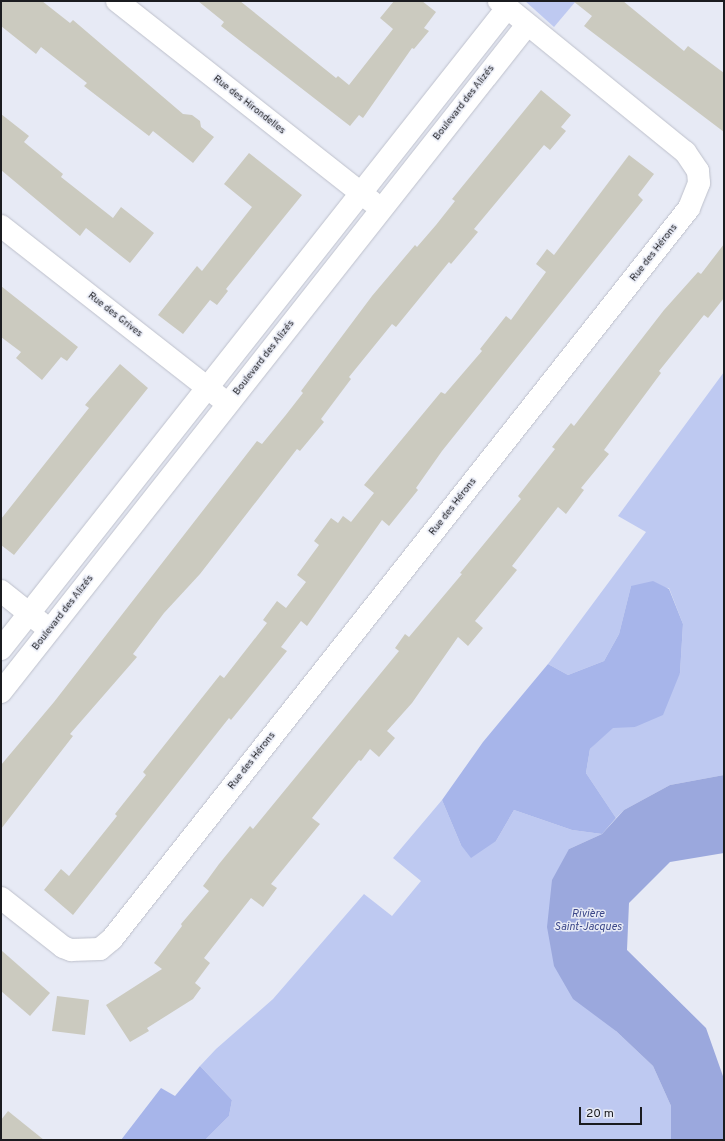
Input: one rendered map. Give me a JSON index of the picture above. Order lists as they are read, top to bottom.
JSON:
{
  "streets": {
    "street": [
      "Boulevard des Alizés",
      "Rue des Hirondelles",
      "Rue des Hérons",
      "Rue des Grives"
    ]
  },
  "crossings": [
    ["Boulevard des Alizés", "Rue des Hirondelles"],
    ["Boulevard des Alizés", "Rue des Hérons"],
    ["Boulevard des Alizés", "Rue des Grives"]
  ],
  "water": ["Rivière Saint-Jacques"],
  "scale_bar": "20 m"
}
